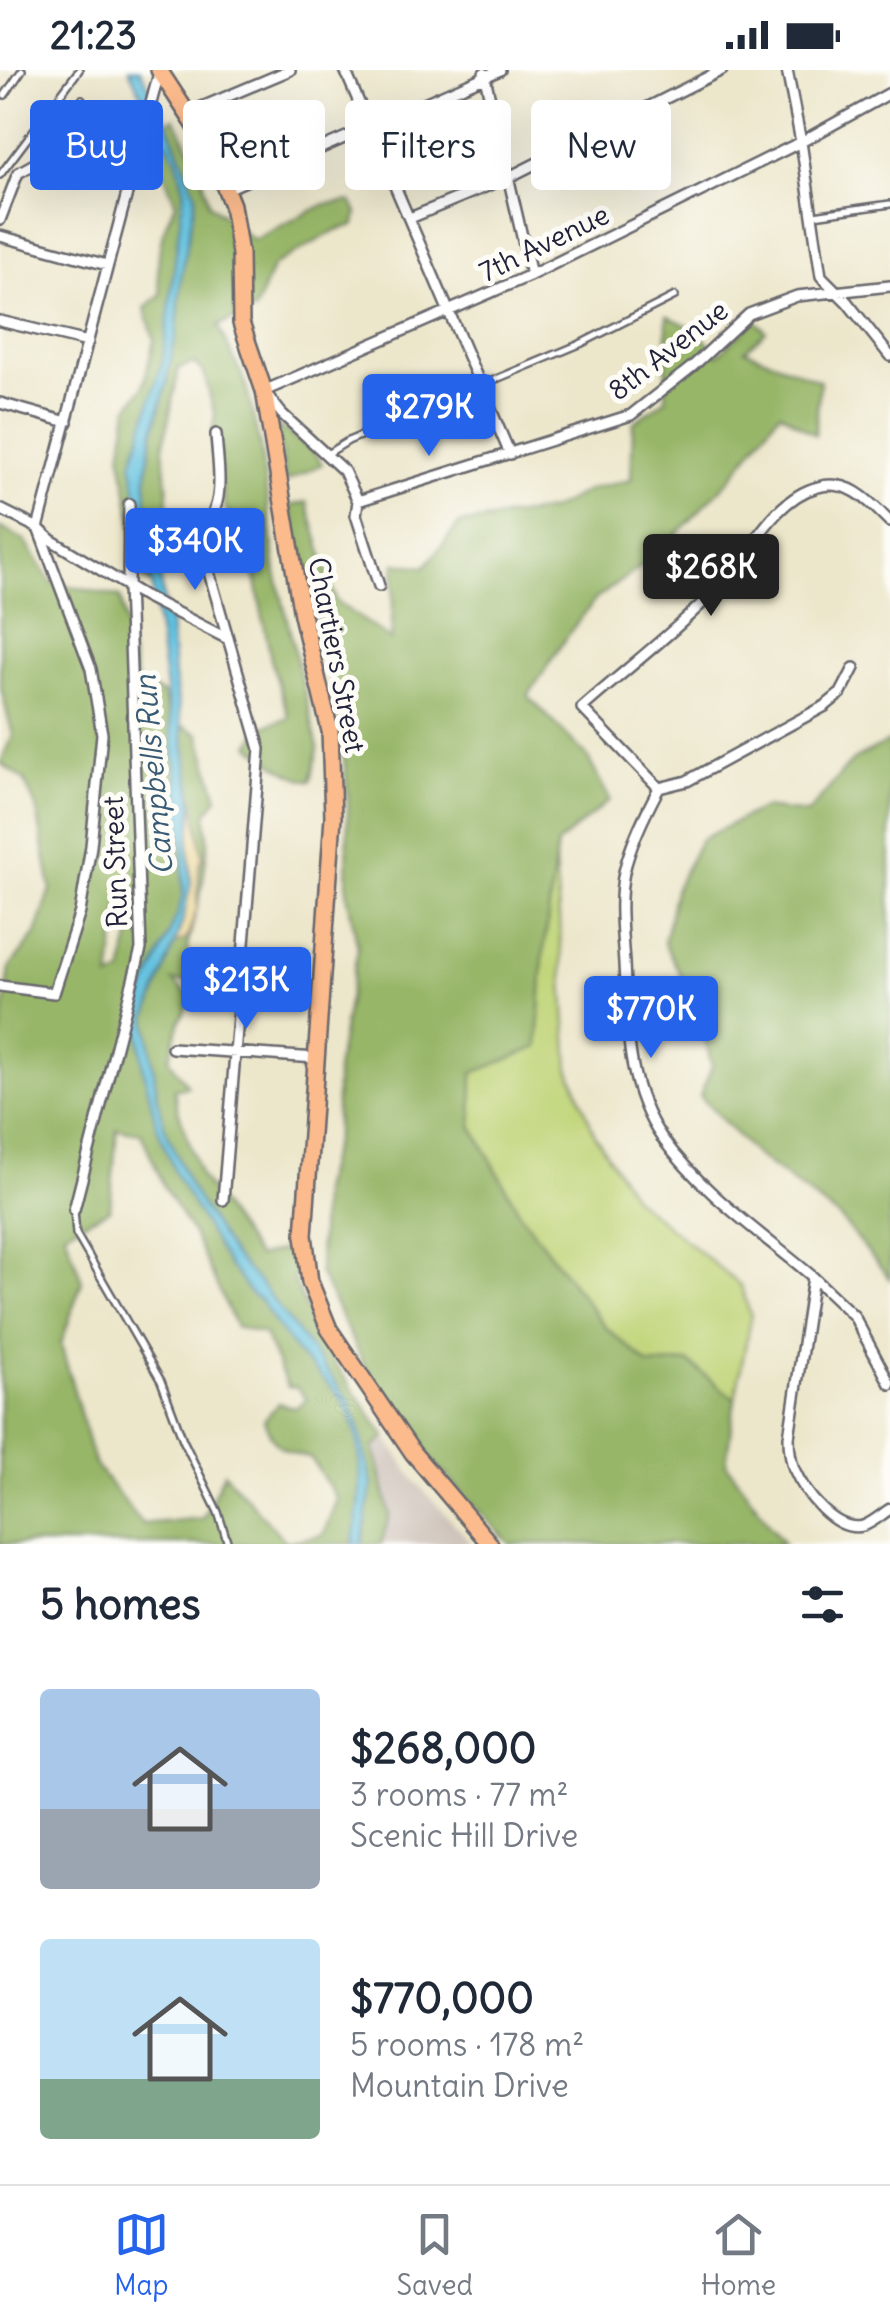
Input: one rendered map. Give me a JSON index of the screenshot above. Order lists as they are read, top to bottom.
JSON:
{
  "streets": {
    "main road": ["Chartiers Street"],
    "street": ["7th Avenue", "8th Avenue", "Run Street"]
  },
  "crossings": [
    ["7th Avenue", "Chartiers Street"]
  ],
  "water": ["Campbells Run"],
  "page": {
    "status": "21:23",
    "chip": [
      "Buy",
      "Rent",
      "Filters",
      "New"
    ],
    "price": [
      "$279K",
      "$340K",
      "$268K",
      "$213K",
      "$770K"
    ],
    "heading": "5 homes",
    "list": [
      {
        "name": "$268,000",
        "note": "3 rooms · 77 m² · Scenic Hill Drive"
      },
      {
        "name": "$770,000",
        "note": "5 rooms · 178 m² · Mountain Drive"
      }
    ],
    "tabs": ["Map", "Saved", "Home"]
  }
}
